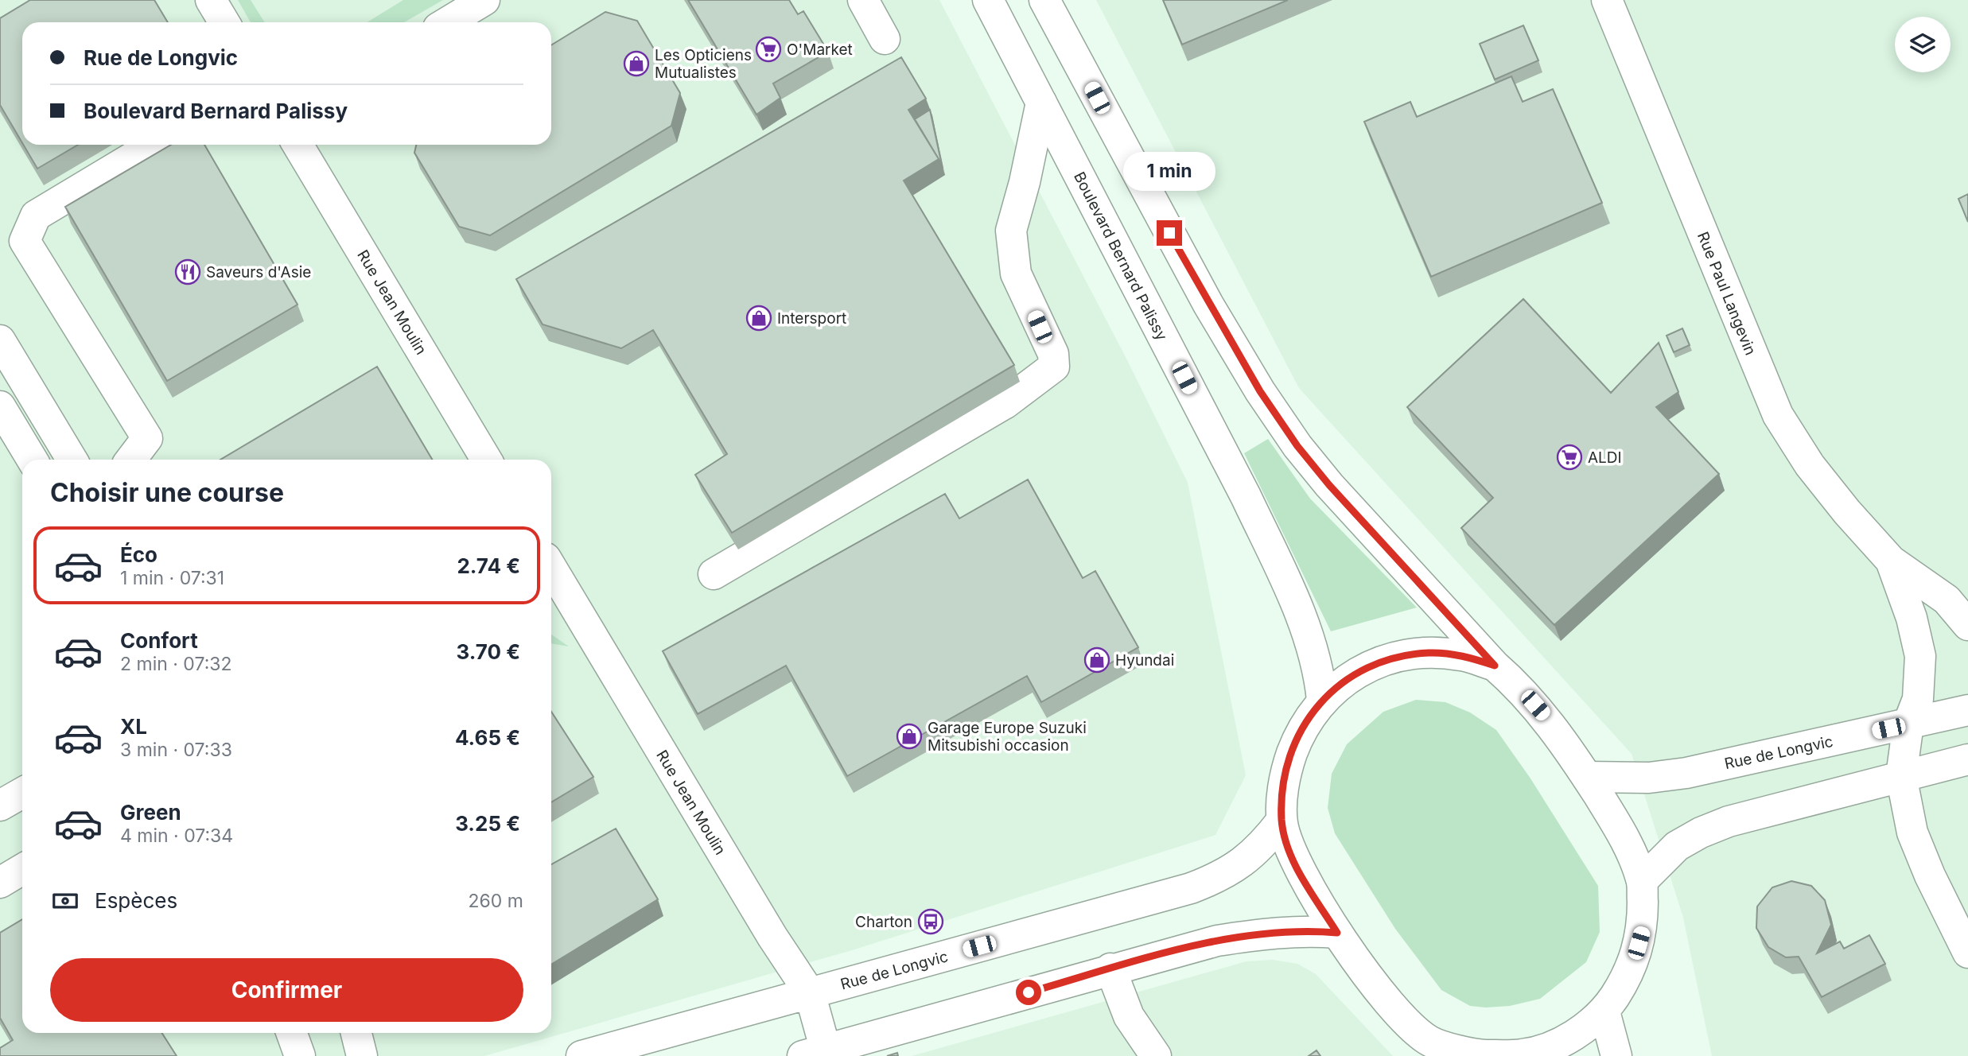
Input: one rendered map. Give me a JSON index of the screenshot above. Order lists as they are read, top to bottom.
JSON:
{
  "streets": {
    "street": [
      "Boulevard Bernard Palissy",
      "Rue Paul Langevin",
      "Rue Jean Moulin",
      "Rue de Longvic"
    ]
  },
  "crossings": [
    ["Rue Paul Langevin", "Rue de Longvic"],
    ["Rue Jean Moulin", "Rue de Longvic"]
  ],
  "places": {
    "supermarket": ["O'Market", "ALDI"],
    "shop": [
      "Les Opticiens Mutualistes",
      "Intersport",
      "Hyundai",
      "Garage Europe Suzuki Mitsubishi occasion"
    ],
    "restaurant": ["Saveurs d'Asie"],
    "bus stop": ["Charton"]
  },
  "page": {
    "banner": ["Rue de Longvic", "Boulevard Bernard Palissy"],
    "bubble": "1 min",
    "heading": "Choisir une course",
    "list": [
      {
        "name": "Éco",
        "note": "1 min · 07:31",
        "value": "2.74 €"
      },
      {
        "name": "Confort",
        "note": "2 min · 07:32",
        "value": "3.70 €"
      },
      {
        "name": "XL",
        "note": "3 min · 07:33",
        "value": "4.65 €"
      },
      {
        "name": "Green",
        "note": "4 min · 07:34",
        "value": "3.25 €"
      }
    ],
    "pay": ["Espèces", "260 m"],
    "buttons": "Confirmer"
  }
}
